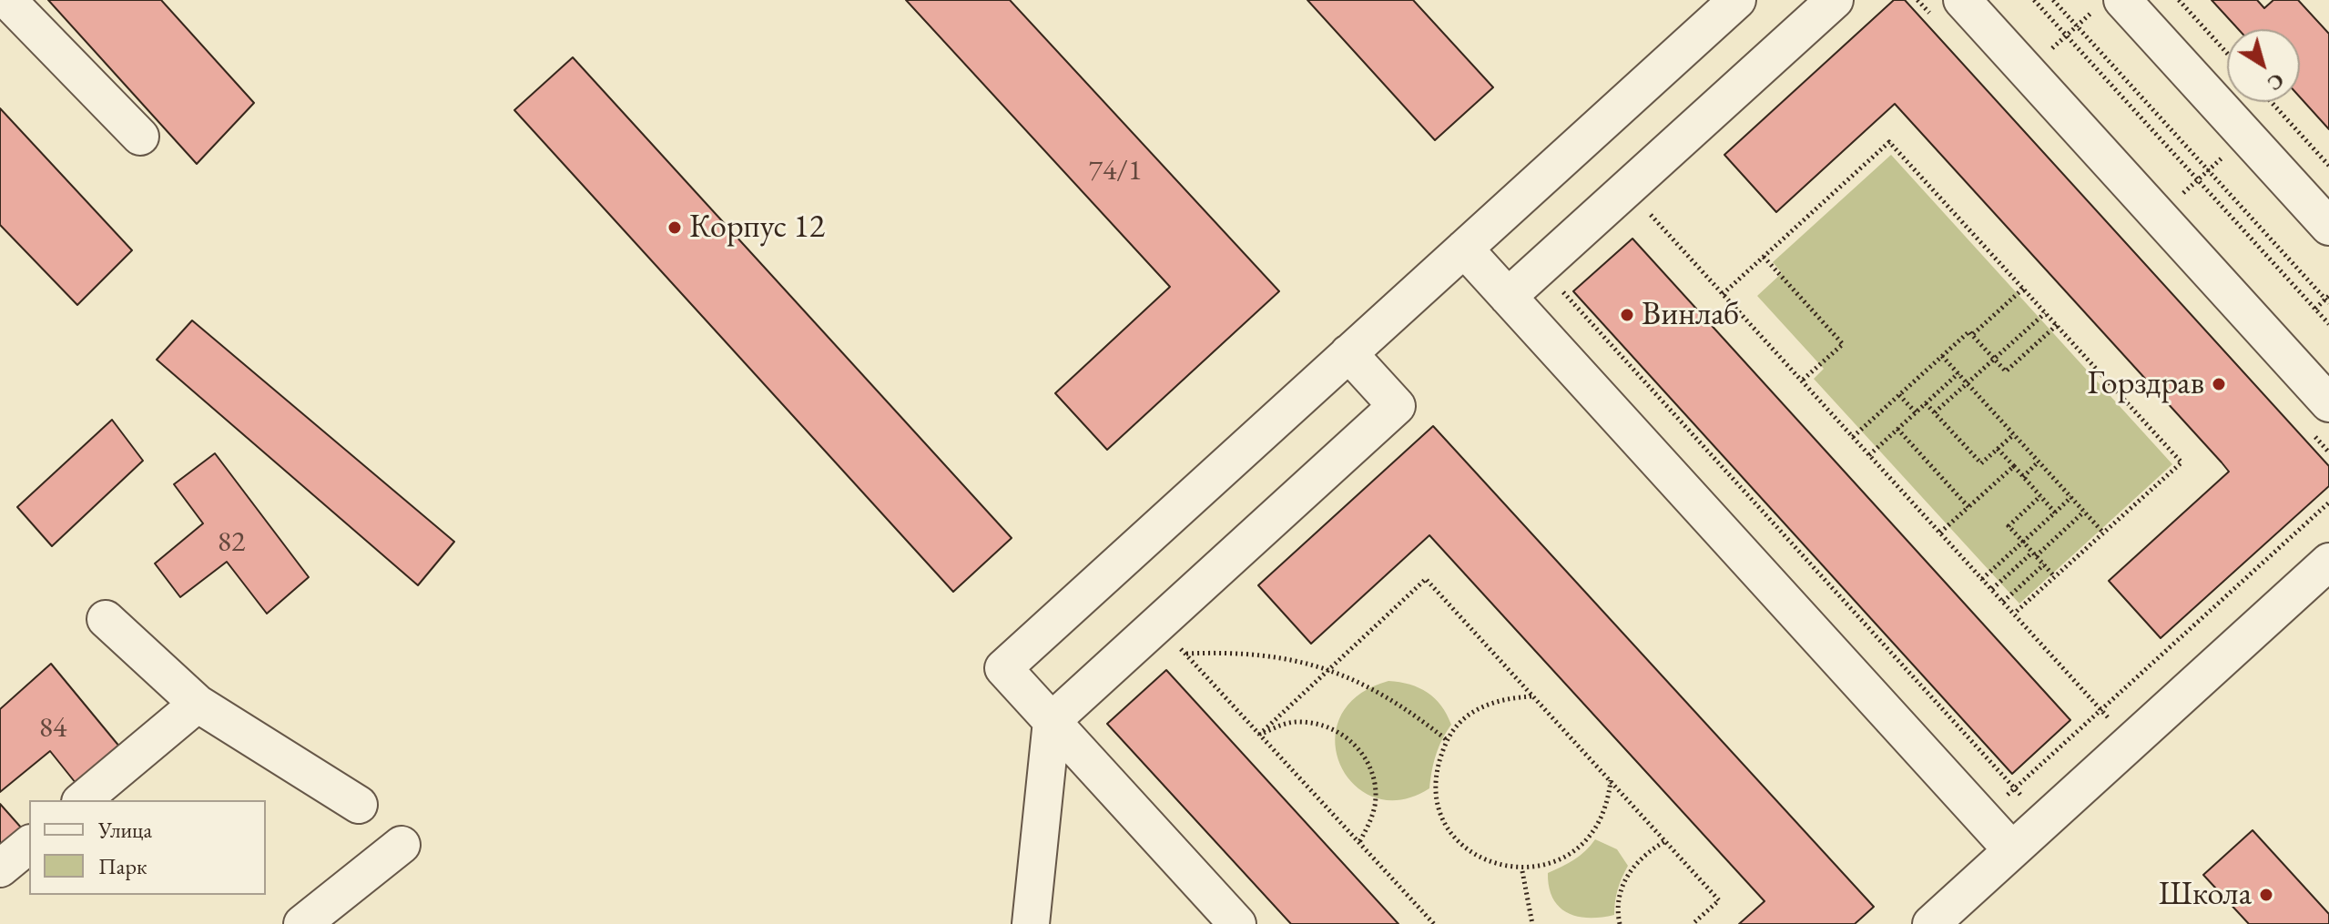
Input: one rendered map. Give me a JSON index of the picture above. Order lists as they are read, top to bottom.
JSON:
{
  "places": [
    "Корпус 12",
    "Винлаб",
    "Горздрав",
    "Школа"
  ],
  "house_numbers": ["74/1", "82", "84"],
  "legend": ["Улица", "Парк"],
  "north": "bottom right"
}
